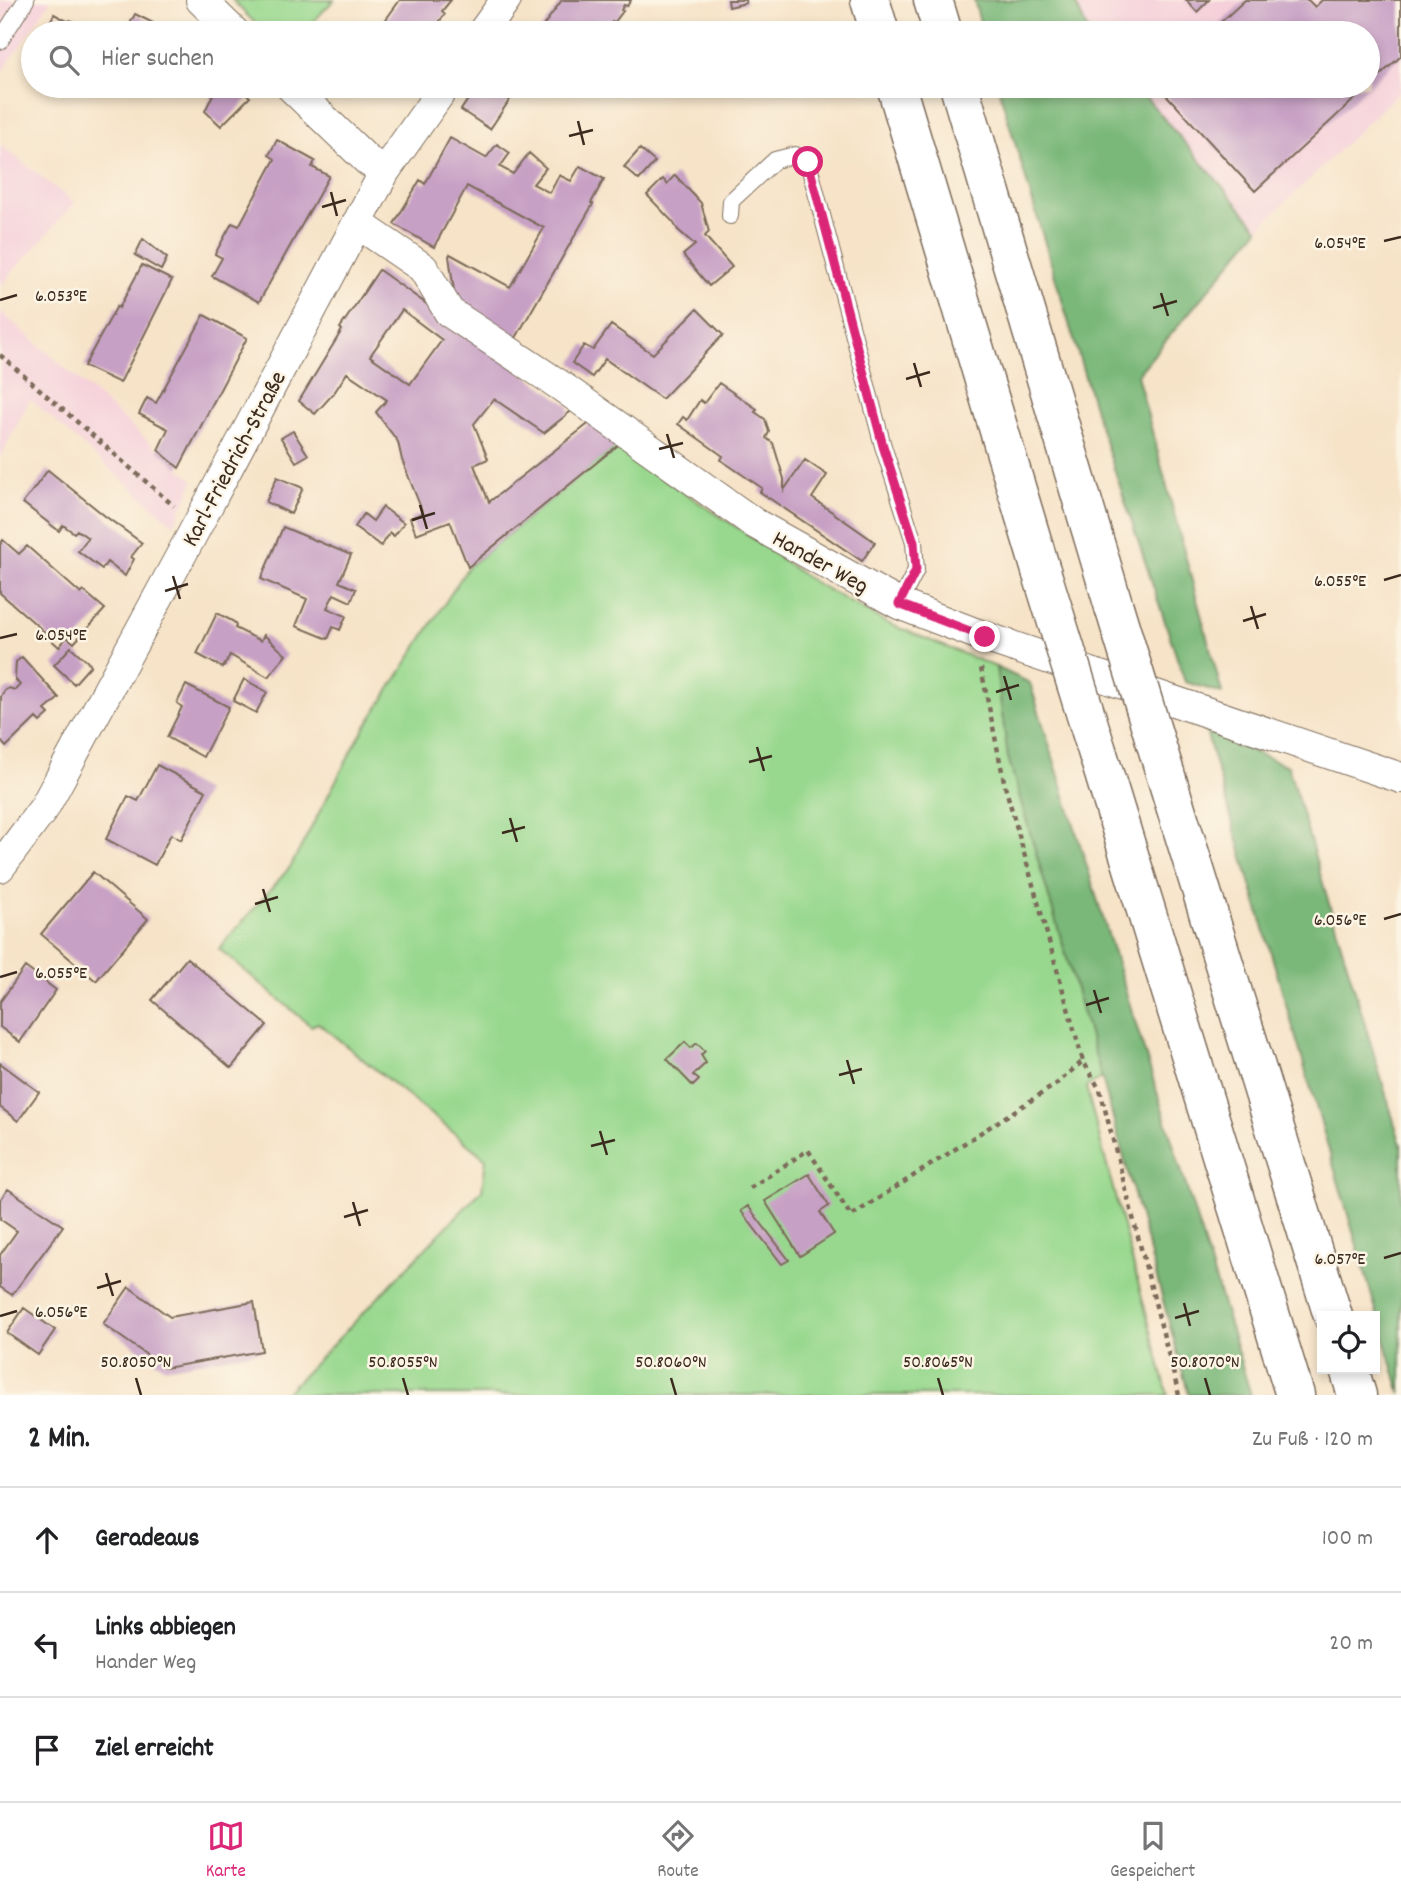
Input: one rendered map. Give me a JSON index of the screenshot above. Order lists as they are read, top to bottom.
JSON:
{
  "streets": {
    "street": ["Karl-Friedrich-Straße", "Hander Weg"]
  },
  "crossings": [
    ["Karl-Friedrich-Straße", "Hander Weg"]
  ],
  "page": {
    "search": "Hier suchen",
    "heading": ["2 Min.", "Zu Fuß · 120 m"],
    "list": [
      ["Geradeaus", "100 m"],
      ["Links abbiegen", "Hander Weg", "20 m"],
      "Ziel erreicht"
    ],
    "nav": ["Karte", "Route", "Gespeichert"]
  },
  "coordinates": [
    "6.054°E",
    "6.053°E",
    "6.055°E",
    "6.056°E",
    "6.057°E",
    "50.8050°N",
    "50.8055°N",
    "50.8060°N",
    "50.8065°N",
    "50.8070°N"
  ]
}
